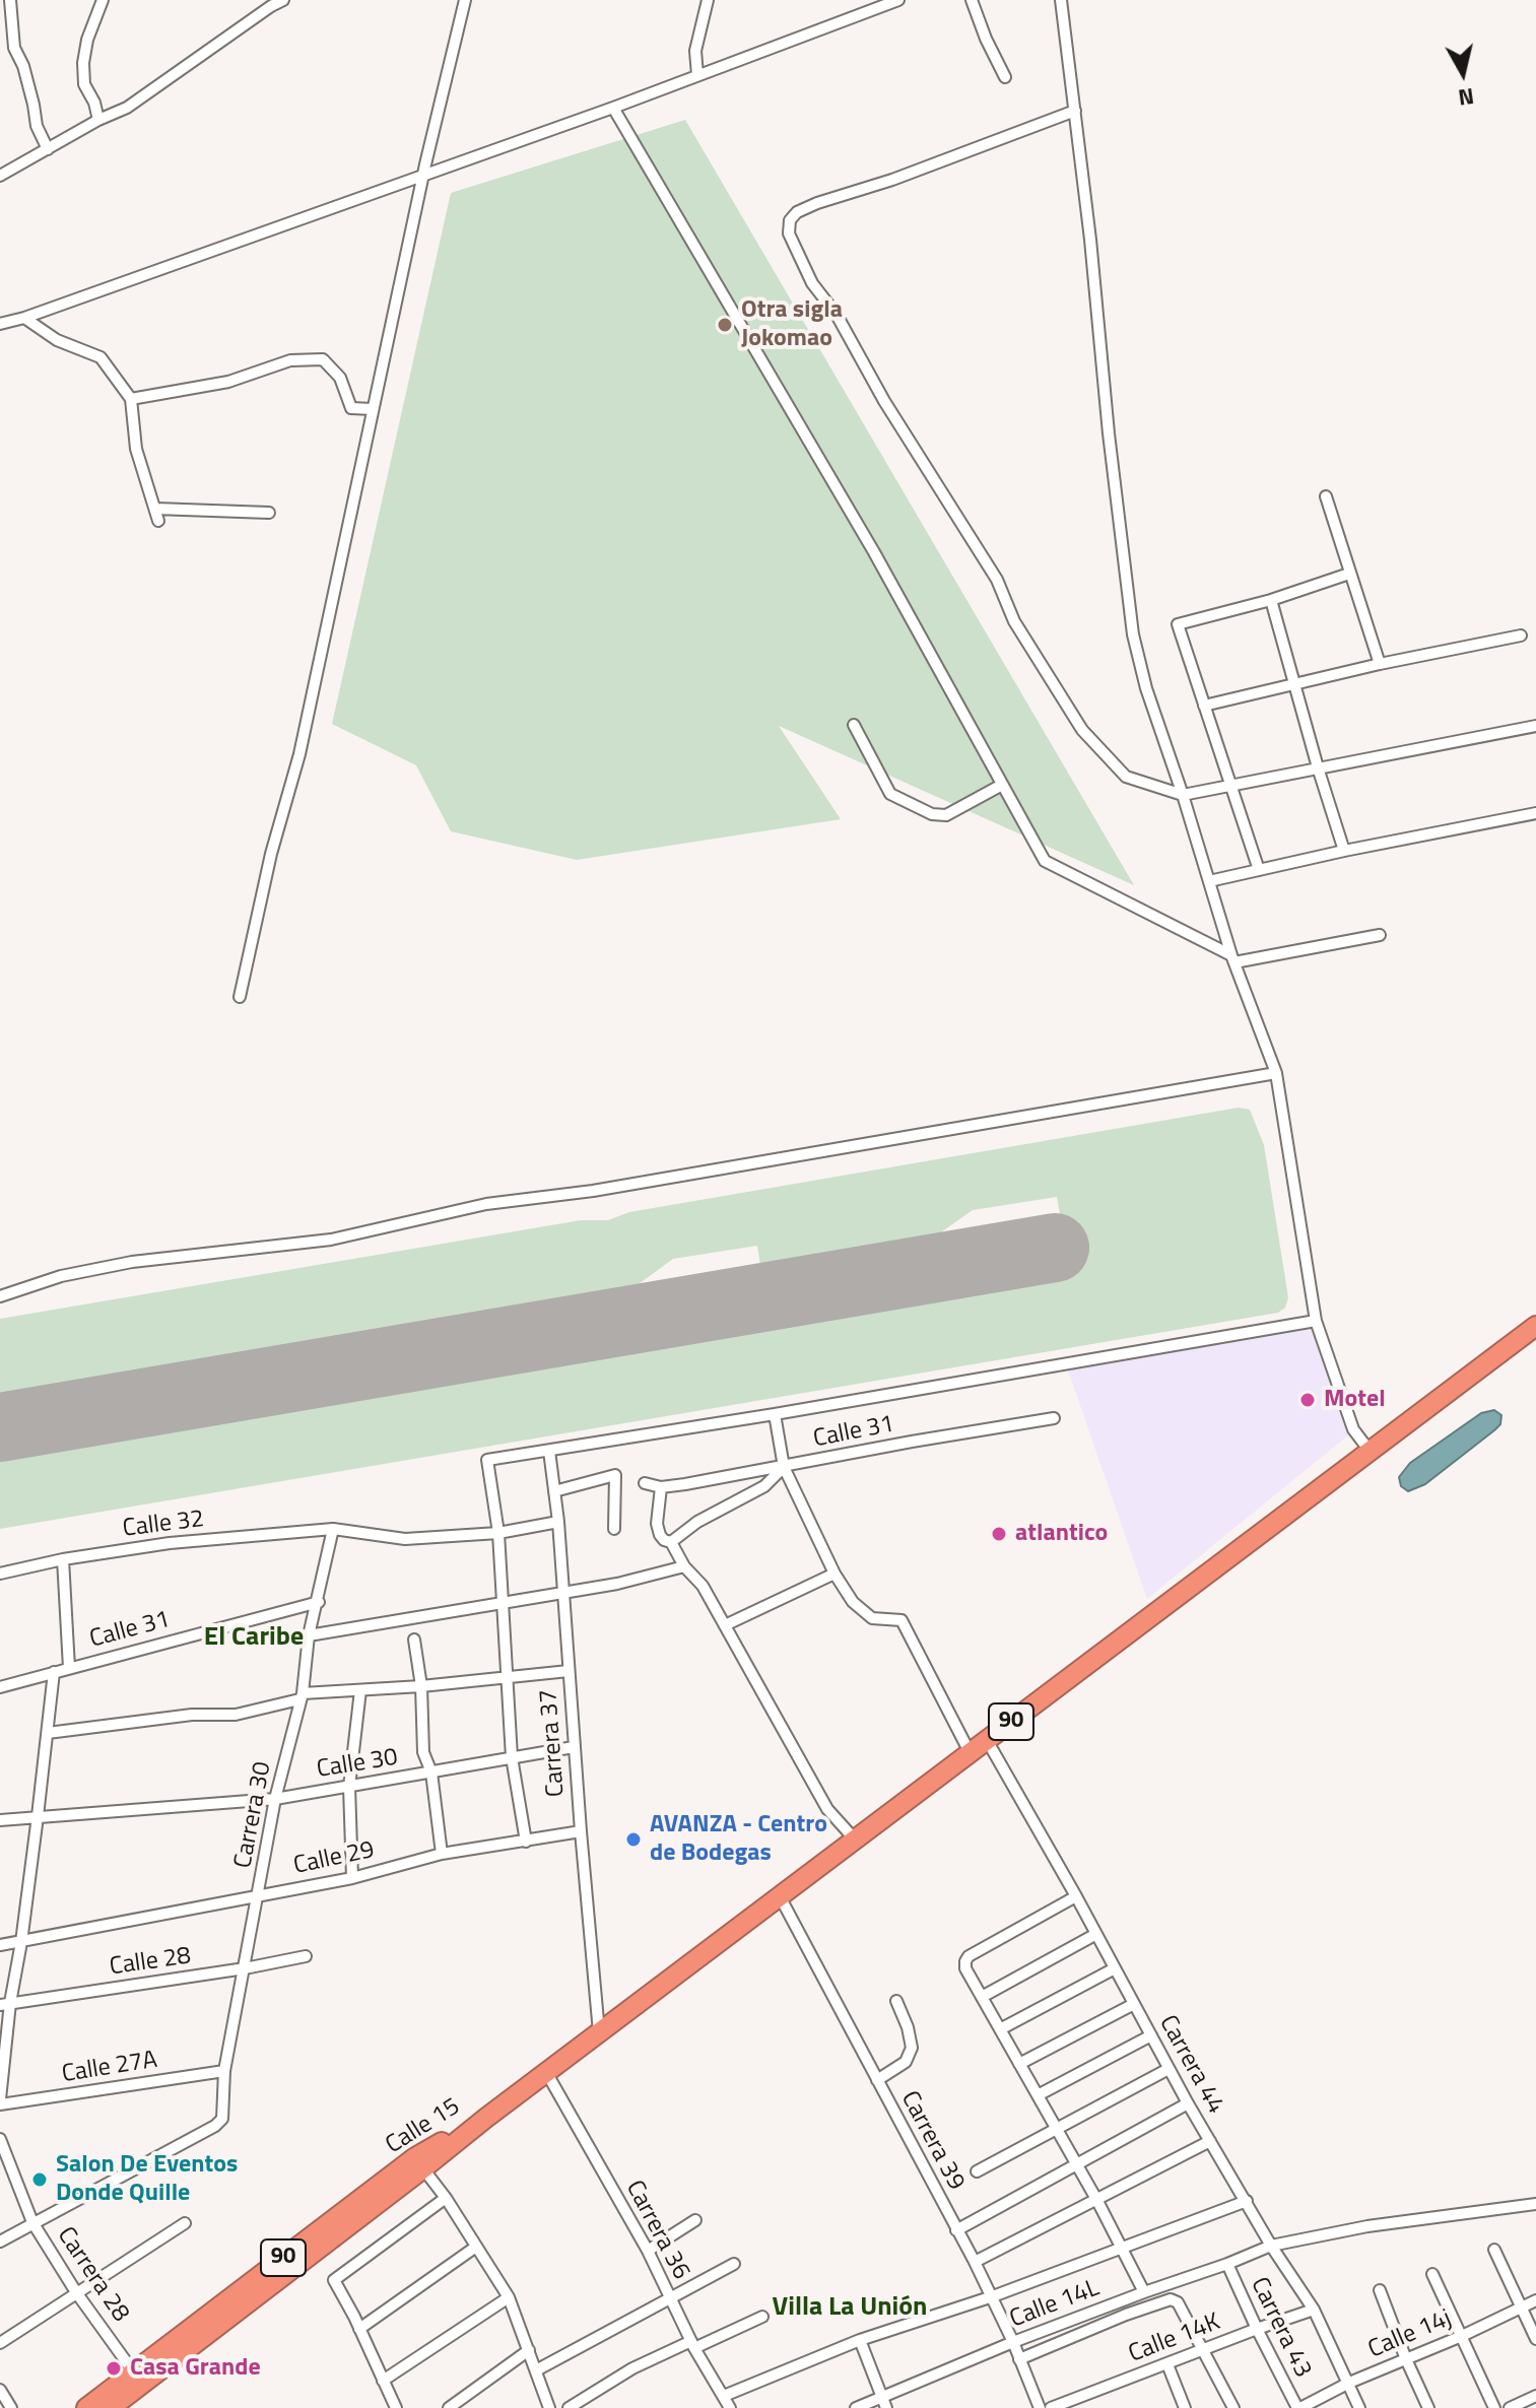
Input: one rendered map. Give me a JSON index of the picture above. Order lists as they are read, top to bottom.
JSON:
{
  "streets": {
    "highway": ["90", "Calle 15"],
    "street": [
      "Calle 31",
      "Calle 32",
      "Carrera 37",
      "Calle 30",
      "Carrera 30",
      "Calle 29",
      "Calle 28",
      "Carrera 44",
      "Calle 27A",
      "Carrera 39",
      "Carrera 36",
      "Carrera 28",
      "Calle 14L",
      "Carrera 43",
      "Calle 14j",
      "Calle 14K"
    ]
  },
  "crossings": [
    ["Calle 31", "Carrera 30"],
    ["Calle 32", "Carrera 37"],
    ["Calle 32", "Carrera 30"],
    ["90", "Carrera 37"],
    ["90", "Carrera 44"],
    ["90", "Calle 15"],
    ["90", "Carrera 39"],
    ["90", "Carrera 36"],
    ["Carrera 37", "Calle 30"],
    ["Carrera 37", "Calle 29"],
    ["Calle 30", "Carrera 30"],
    ["Carrera 30", "Calle 29"],
    ["Carrera 30", "Calle 28"],
    ["Carrera 30", "Calle 27A"],
    ["Carrera 30", "Carrera 28"],
    ["Carrera 44", "Calle 14L"],
    ["Carrera 44", "Calle 14j"],
    ["Carrera 44", "Calle 14K"],
    ["Calle 15", "Carrera 36"],
    ["Calle 15", "Carrera 28"],
    ["Carrera 39", "Calle 14L"],
    ["Calle 14L", "Carrera 43"],
    ["Carrera 43", "Calle 14j"],
    ["Carrera 43", "Calle 14K"]
  ],
  "districts": ["El Caribe", "Villa La Unión"],
  "places": [
    "Otra sigla Jokomao",
    "Motel",
    "atlantico",
    "AVANZA - Centro de Bodegas",
    "Salon De Eventos Donde Quille",
    "Casa Grande"
  ],
  "north": "bottom"
}
